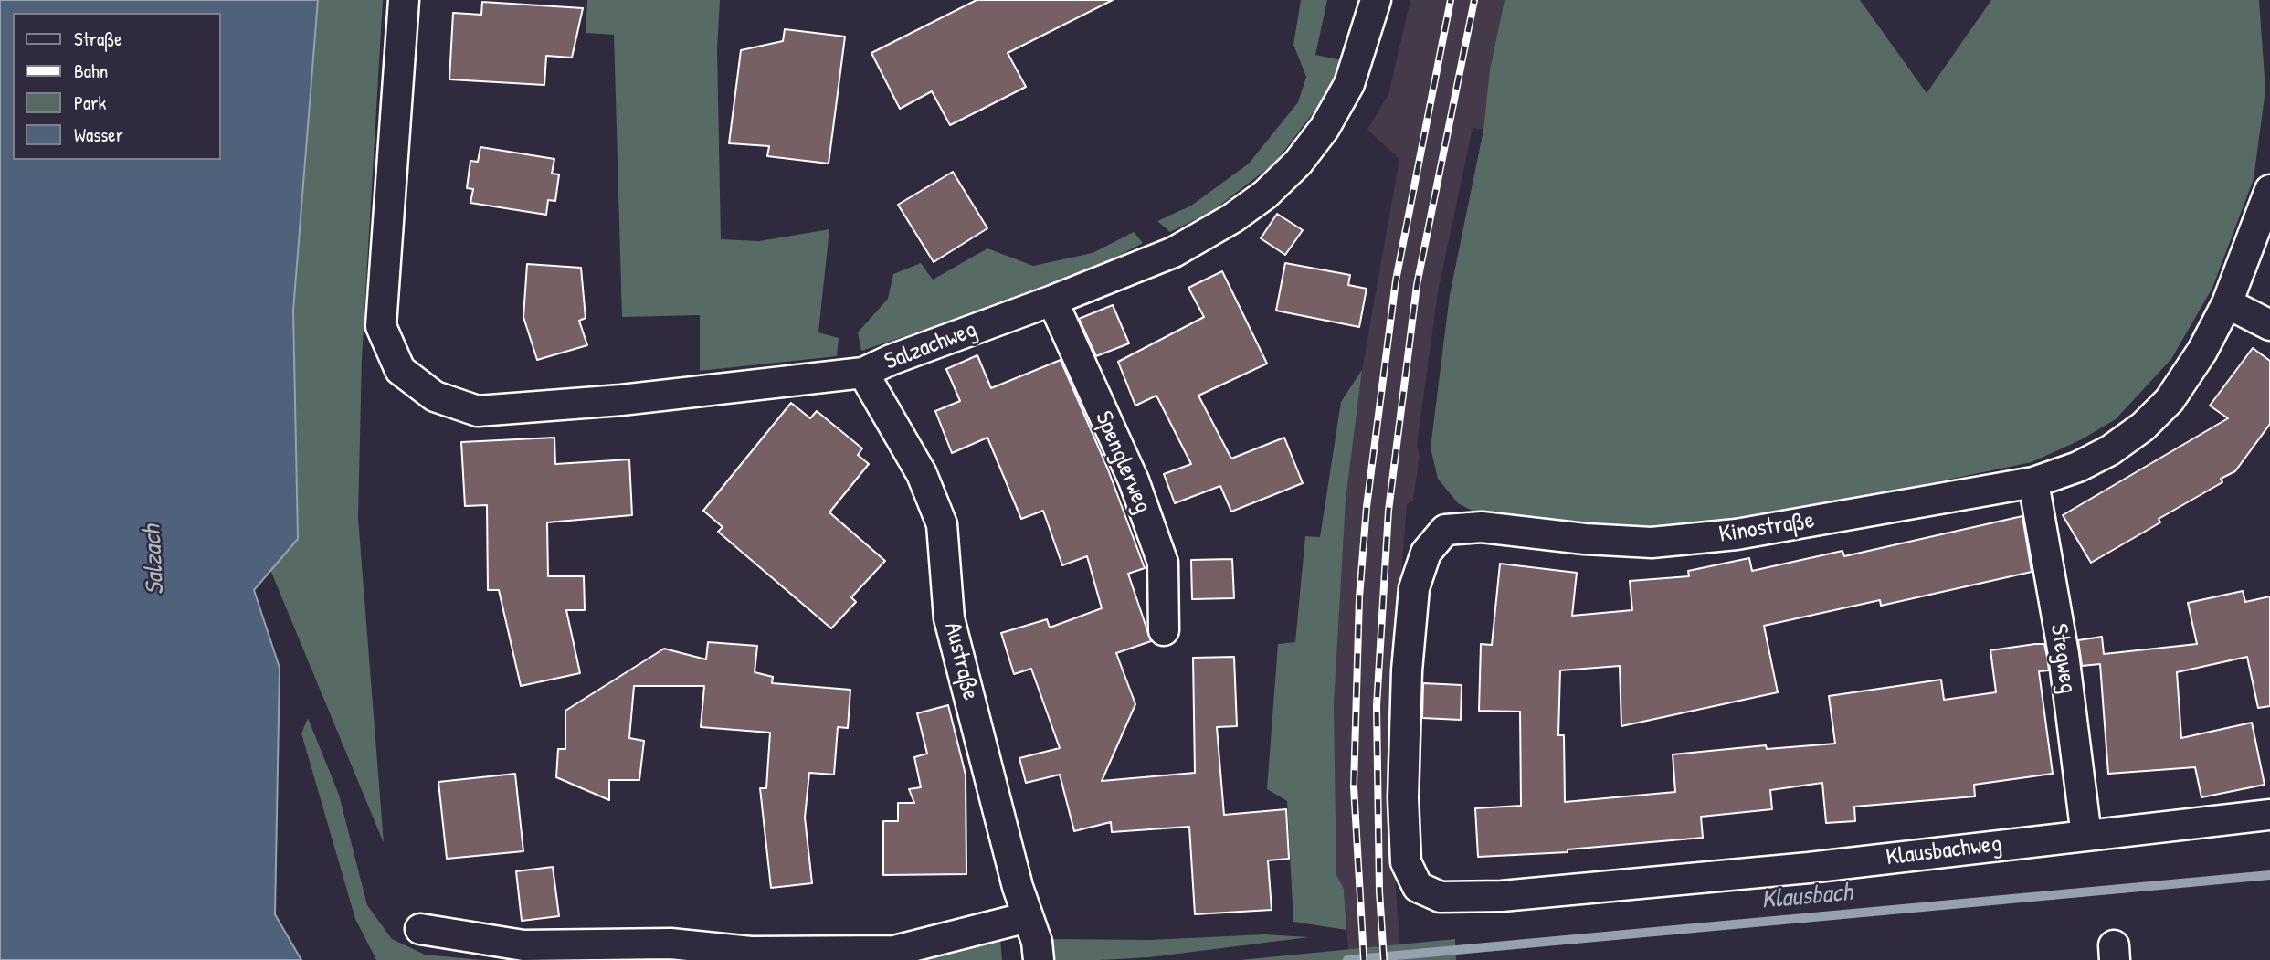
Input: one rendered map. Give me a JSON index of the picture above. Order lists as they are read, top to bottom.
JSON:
{
  "streets": {
    "street": [
      "Salzachweg",
      "Spenglerweg",
      "Kinostraße",
      "Stegweg",
      "Austraße",
      "Klausbachweg"
    ]
  },
  "crossings": [
    ["Salzachweg", "Spenglerweg"],
    ["Salzachweg", "Austraße"],
    ["Kinostraße", "Stegweg"],
    ["Kinostraße", "Klausbachweg"],
    ["Stegweg", "Klausbachweg"]
  ],
  "water": ["Salzach", "Klausbach"],
  "legend": [
    "Straße",
    "Bahn",
    "Park",
    "Wasser"
  ]
}
